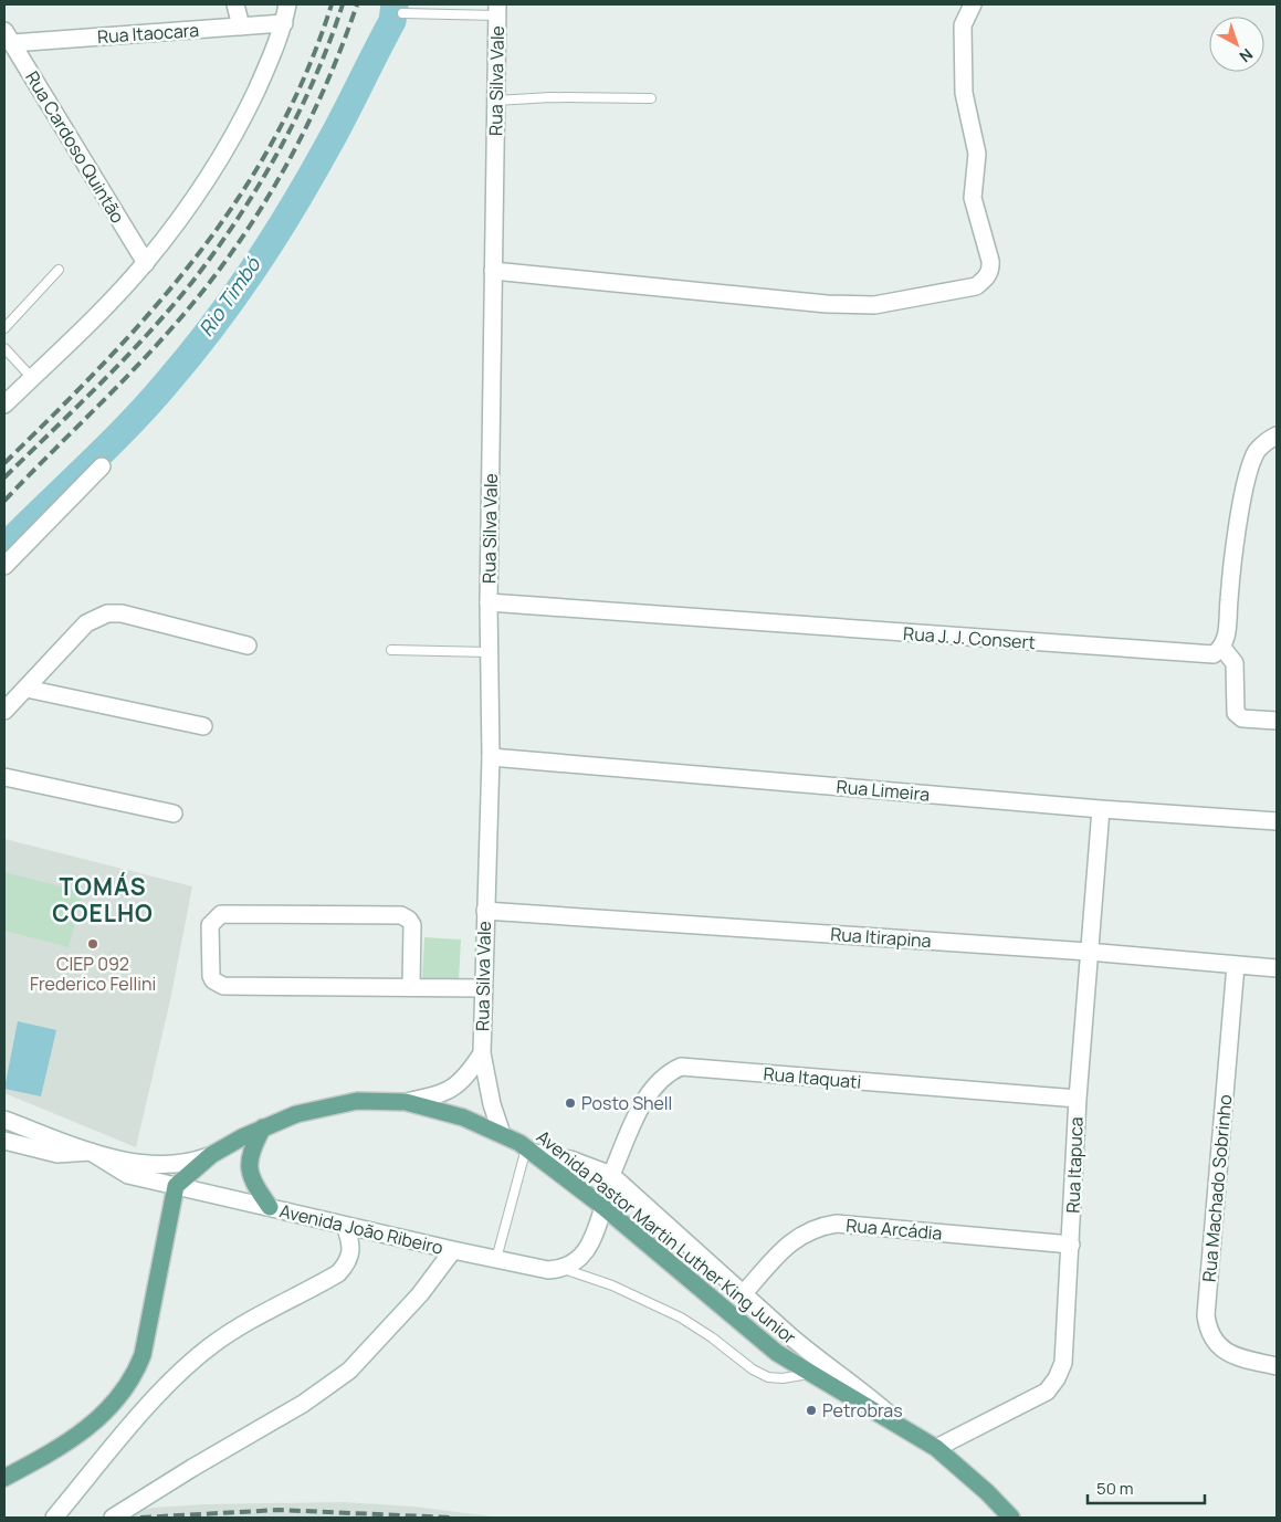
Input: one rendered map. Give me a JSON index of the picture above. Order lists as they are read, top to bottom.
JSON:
{
  "streets": {
    "main road": ["Avenida Pastor Martin Luther King Junior"],
    "street": [
      "Rua Itaocara",
      "Rua Silva Vale",
      "Rua Cardoso Quintão",
      "Rua J. J. Consert",
      "Rua Limeira",
      "Rua Itirapina",
      "Rua Itaquati",
      "Rua Itapuca",
      "Rua Machado Sobrinho",
      "Avenida João Ribeiro",
      "Rua Arcádia"
    ]
  },
  "crossings": [
    ["Rua Itaocara", "Rua Cardoso Quintão"],
    ["Rua Silva Vale", "Rua J. J. Consert"],
    ["Rua Silva Vale", "Rua Limeira"],
    ["Rua Silva Vale", "Rua Itirapina"],
    ["Rua Silva Vale", "Avenida Pastor Martin Luther King Junior"],
    ["Rua Limeira", "Rua Itapuca"],
    ["Rua Itirapina", "Rua Itapuca"],
    ["Rua Itirapina", "Rua Machado Sobrinho"],
    ["Rua Itaquati", "Rua Itapuca"],
    ["Rua Itapuca", "Rua Arcádia"],
    ["Rua Itapuca", "Avenida Pastor Martin Luther King Junior"],
    ["Avenida João Ribeiro", "Avenida Pastor Martin Luther King Junior"]
  ],
  "districts": ["TOMÁS COELHO"],
  "water": ["Rio Timbó"],
  "places": ["CIEP 092 Frederico Fellini", "Posto Shell", "Petrobras"],
  "scale_bar": "50 m",
  "north": "bottom right"
}
